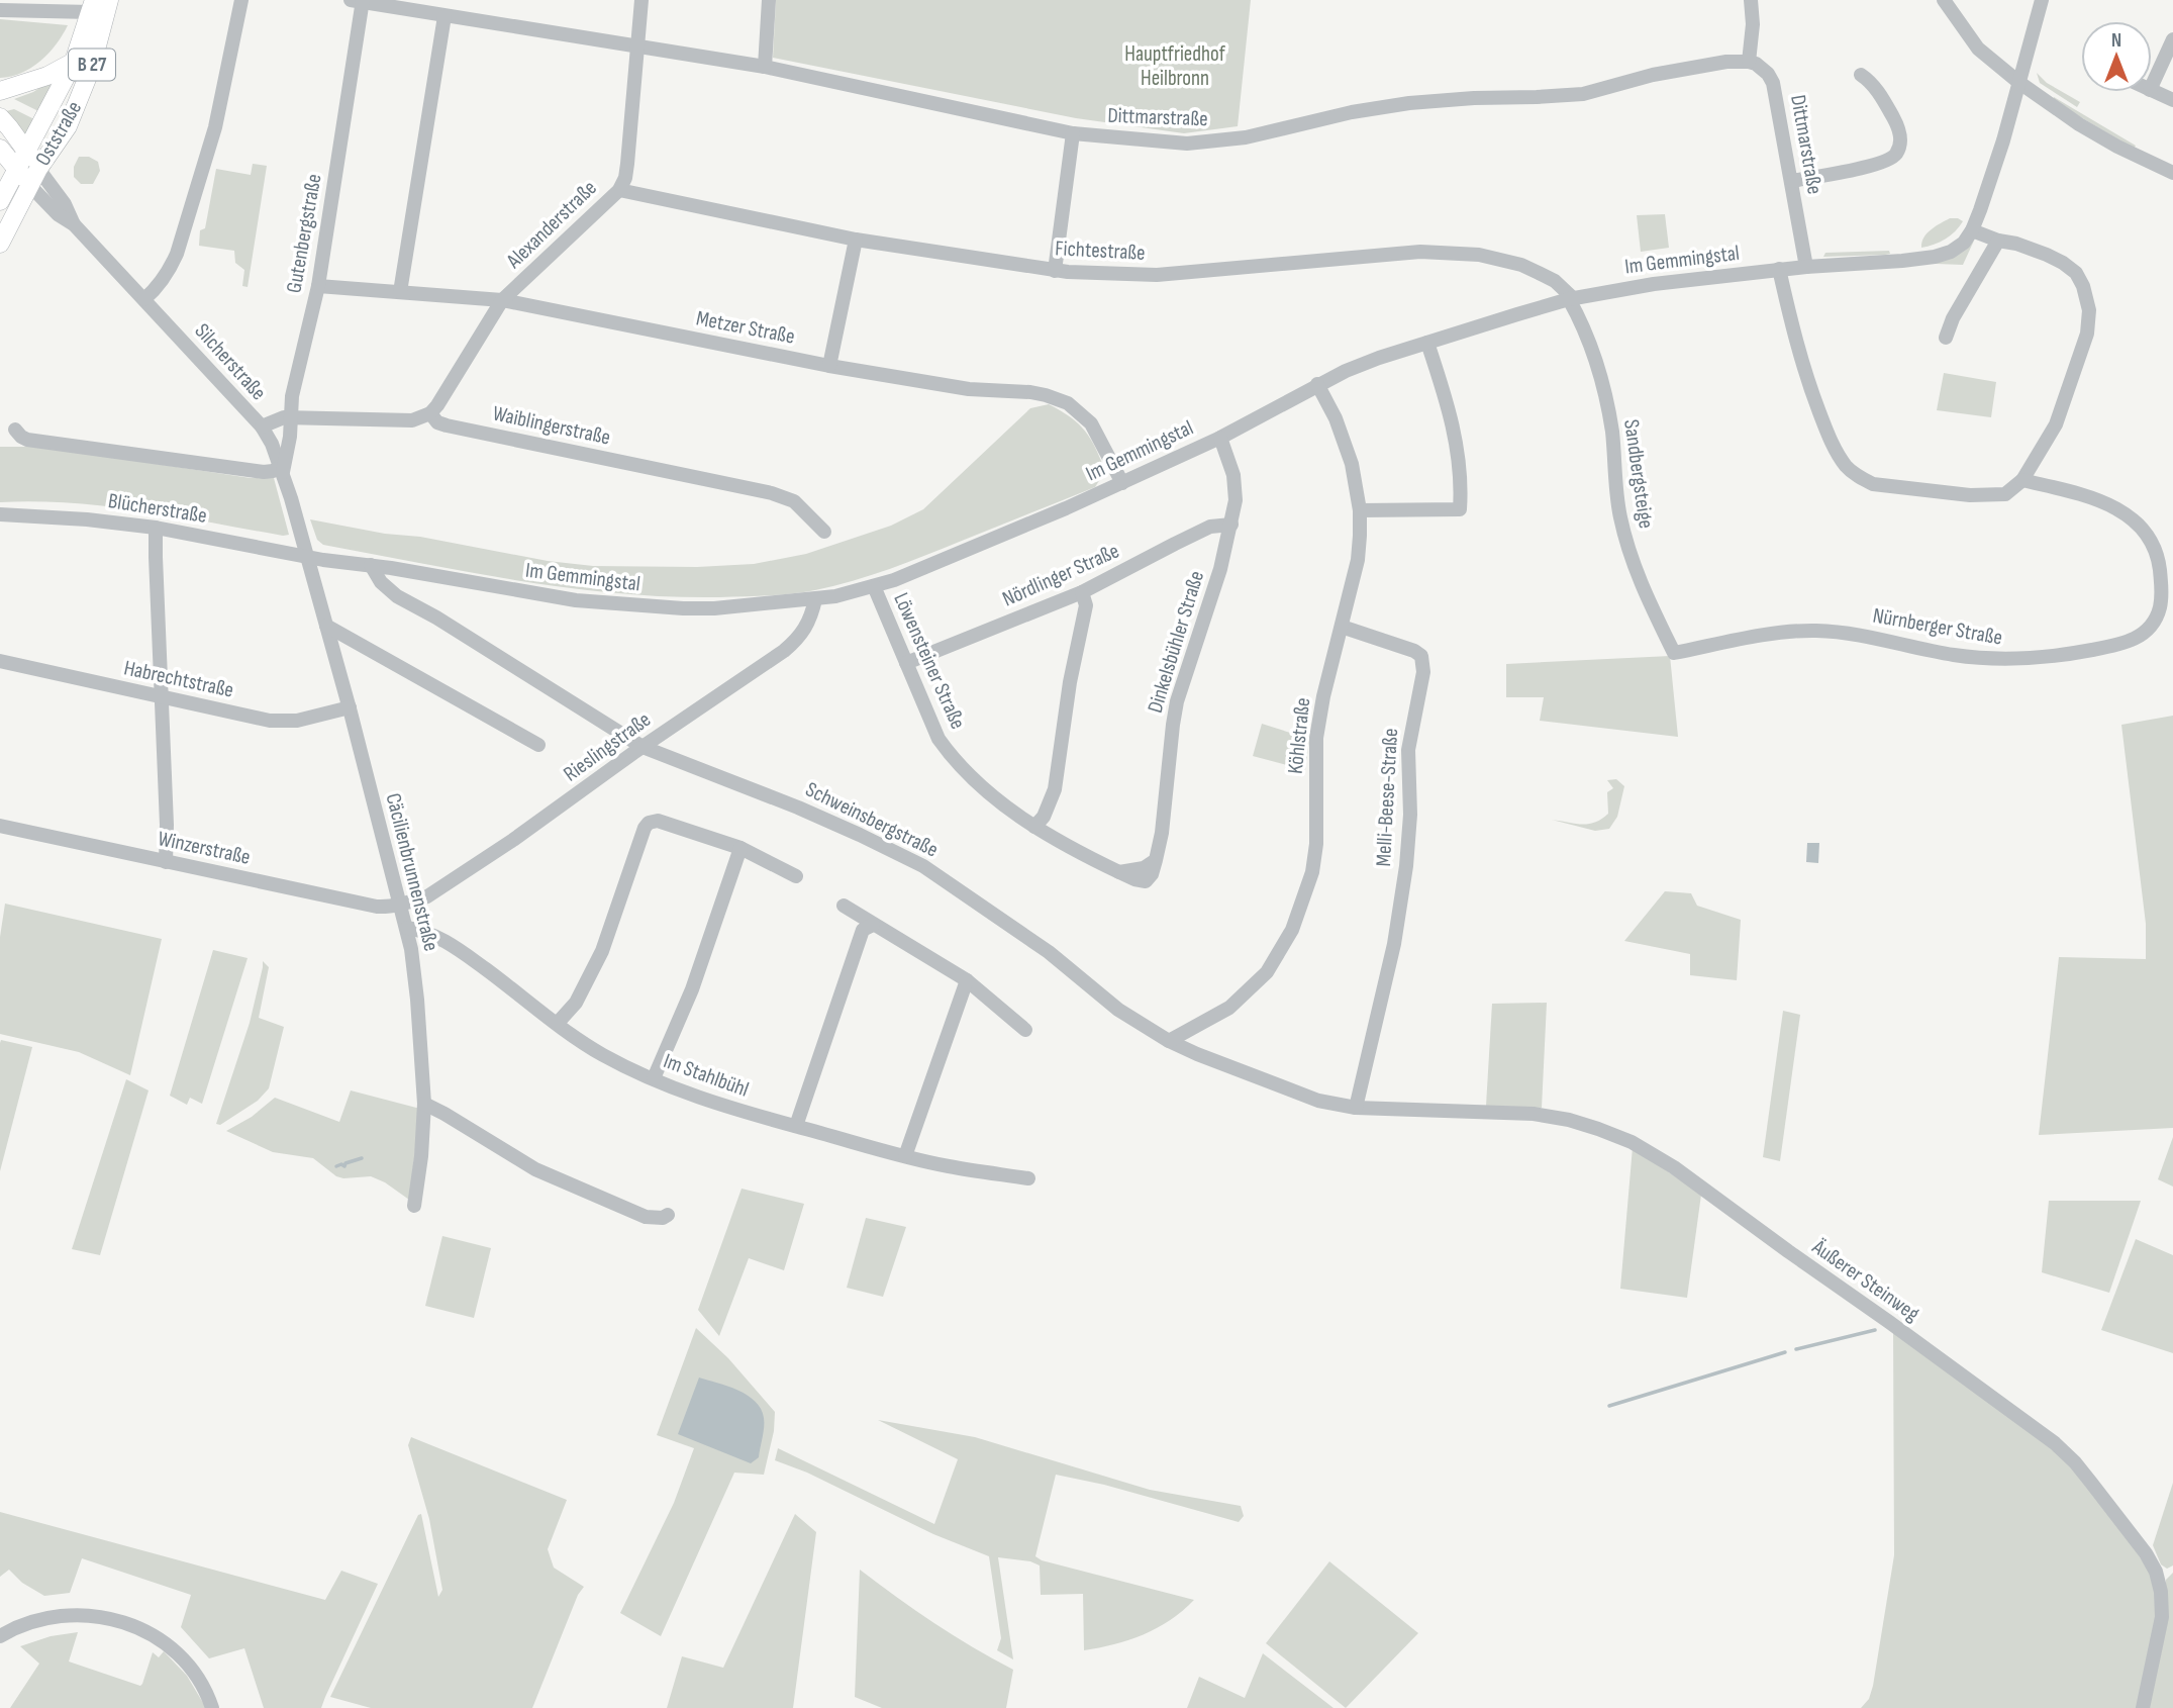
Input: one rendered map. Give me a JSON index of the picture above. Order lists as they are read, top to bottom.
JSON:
{
  "streets": {
    "main road": ["B 27", "Oststraße"],
    "street": [
      "Dittmarstraße",
      "Alexanderstraße",
      "Gutenbergstraße",
      "Fichtestraße",
      "Im Gemmingstal",
      "Metzer Straße",
      "Silcherstraße",
      "Waiblingerstraße",
      "Sandbergsteige",
      "Blücherstraße",
      "Nördlinger Straße",
      "Nürnberger Straße",
      "Dinkelsbühler Straße",
      "Löwensteiner Straße",
      "Habrechtstraße",
      "Köhlstraße",
      "Rieslingstraße",
      "Melli-Beese-Straße",
      "Schweinsbergstraße",
      "Winzerstraße",
      "Cäcilienbrunnenstraße",
      "Im Stahlbühl",
      "Äußerer Steinweg"
    ]
  },
  "crossings": [
    ["Dittmarstraße", "Alexanderstraße"],
    ["Dittmarstraße", "Gutenbergstraße"],
    ["Dittmarstraße", "Im Gemmingstal"],
    ["Oststraße", "Silcherstraße"],
    ["Alexanderstraße", "Fichtestraße"],
    ["Alexanderstraße", "Metzer Straße"],
    ["Alexanderstraße", "Waiblingerstraße"],
    ["Gutenbergstraße", "Metzer Straße"],
    ["Gutenbergstraße", "Silcherstraße"],
    ["Fichtestraße", "Im Gemmingstal"],
    ["Fichtestraße", "Sandbergsteige"],
    ["Im Gemmingstal", "Metzer Straße"],
    ["Im Gemmingstal", "Silcherstraße"],
    ["Im Gemmingstal", "Sandbergsteige"],
    ["Im Gemmingstal", "Blücherstraße"],
    ["Im Gemmingstal", "Dinkelsbühler Straße"],
    ["Im Gemmingstal", "Löwensteiner Straße"],
    ["Im Gemmingstal", "Köhlstraße"],
    ["Im Gemmingstal", "Rieslingstraße"],
    ["Im Gemmingstal", "Schweinsbergstraße"],
    ["Im Gemmingstal", "Cäcilienbrunnenstraße"],
    ["Silcherstraße", "Blücherstraße"],
    ["Silcherstraße", "Cäcilienbrunnenstraße"],
    ["Sandbergsteige", "Nürnberger Straße"],
    ["Blücherstraße", "Cäcilienbrunnenstraße"],
    ["Nördlinger Straße", "Dinkelsbühler Straße"],
    ["Nördlinger Straße", "Löwensteiner Straße"],
    ["Dinkelsbühler Straße", "Löwensteiner Straße"],
    ["Habrechtstraße", "Cäcilienbrunnenstraße"],
    ["Köhlstraße", "Melli-Beese-Straße"],
    ["Köhlstraße", "Schweinsbergstraße"],
    ["Rieslingstraße", "Schweinsbergstraße"],
    ["Rieslingstraße", "Winzerstraße"],
    ["Rieslingstraße", "Cäcilienbrunnenstraße"],
    ["Melli-Beese-Straße", "Schweinsbergstraße"],
    ["Melli-Beese-Straße", "Äußerer Steinweg"],
    ["Schweinsbergstraße", "Äußerer Steinweg"],
    ["Winzerstraße", "Cäcilienbrunnenstraße"],
    ["Cäcilienbrunnenstraße", "Im Stahlbühl"]
  ],
  "parks": ["Hauptfriedhof Heilbronn"],
  "north": "top"
}
